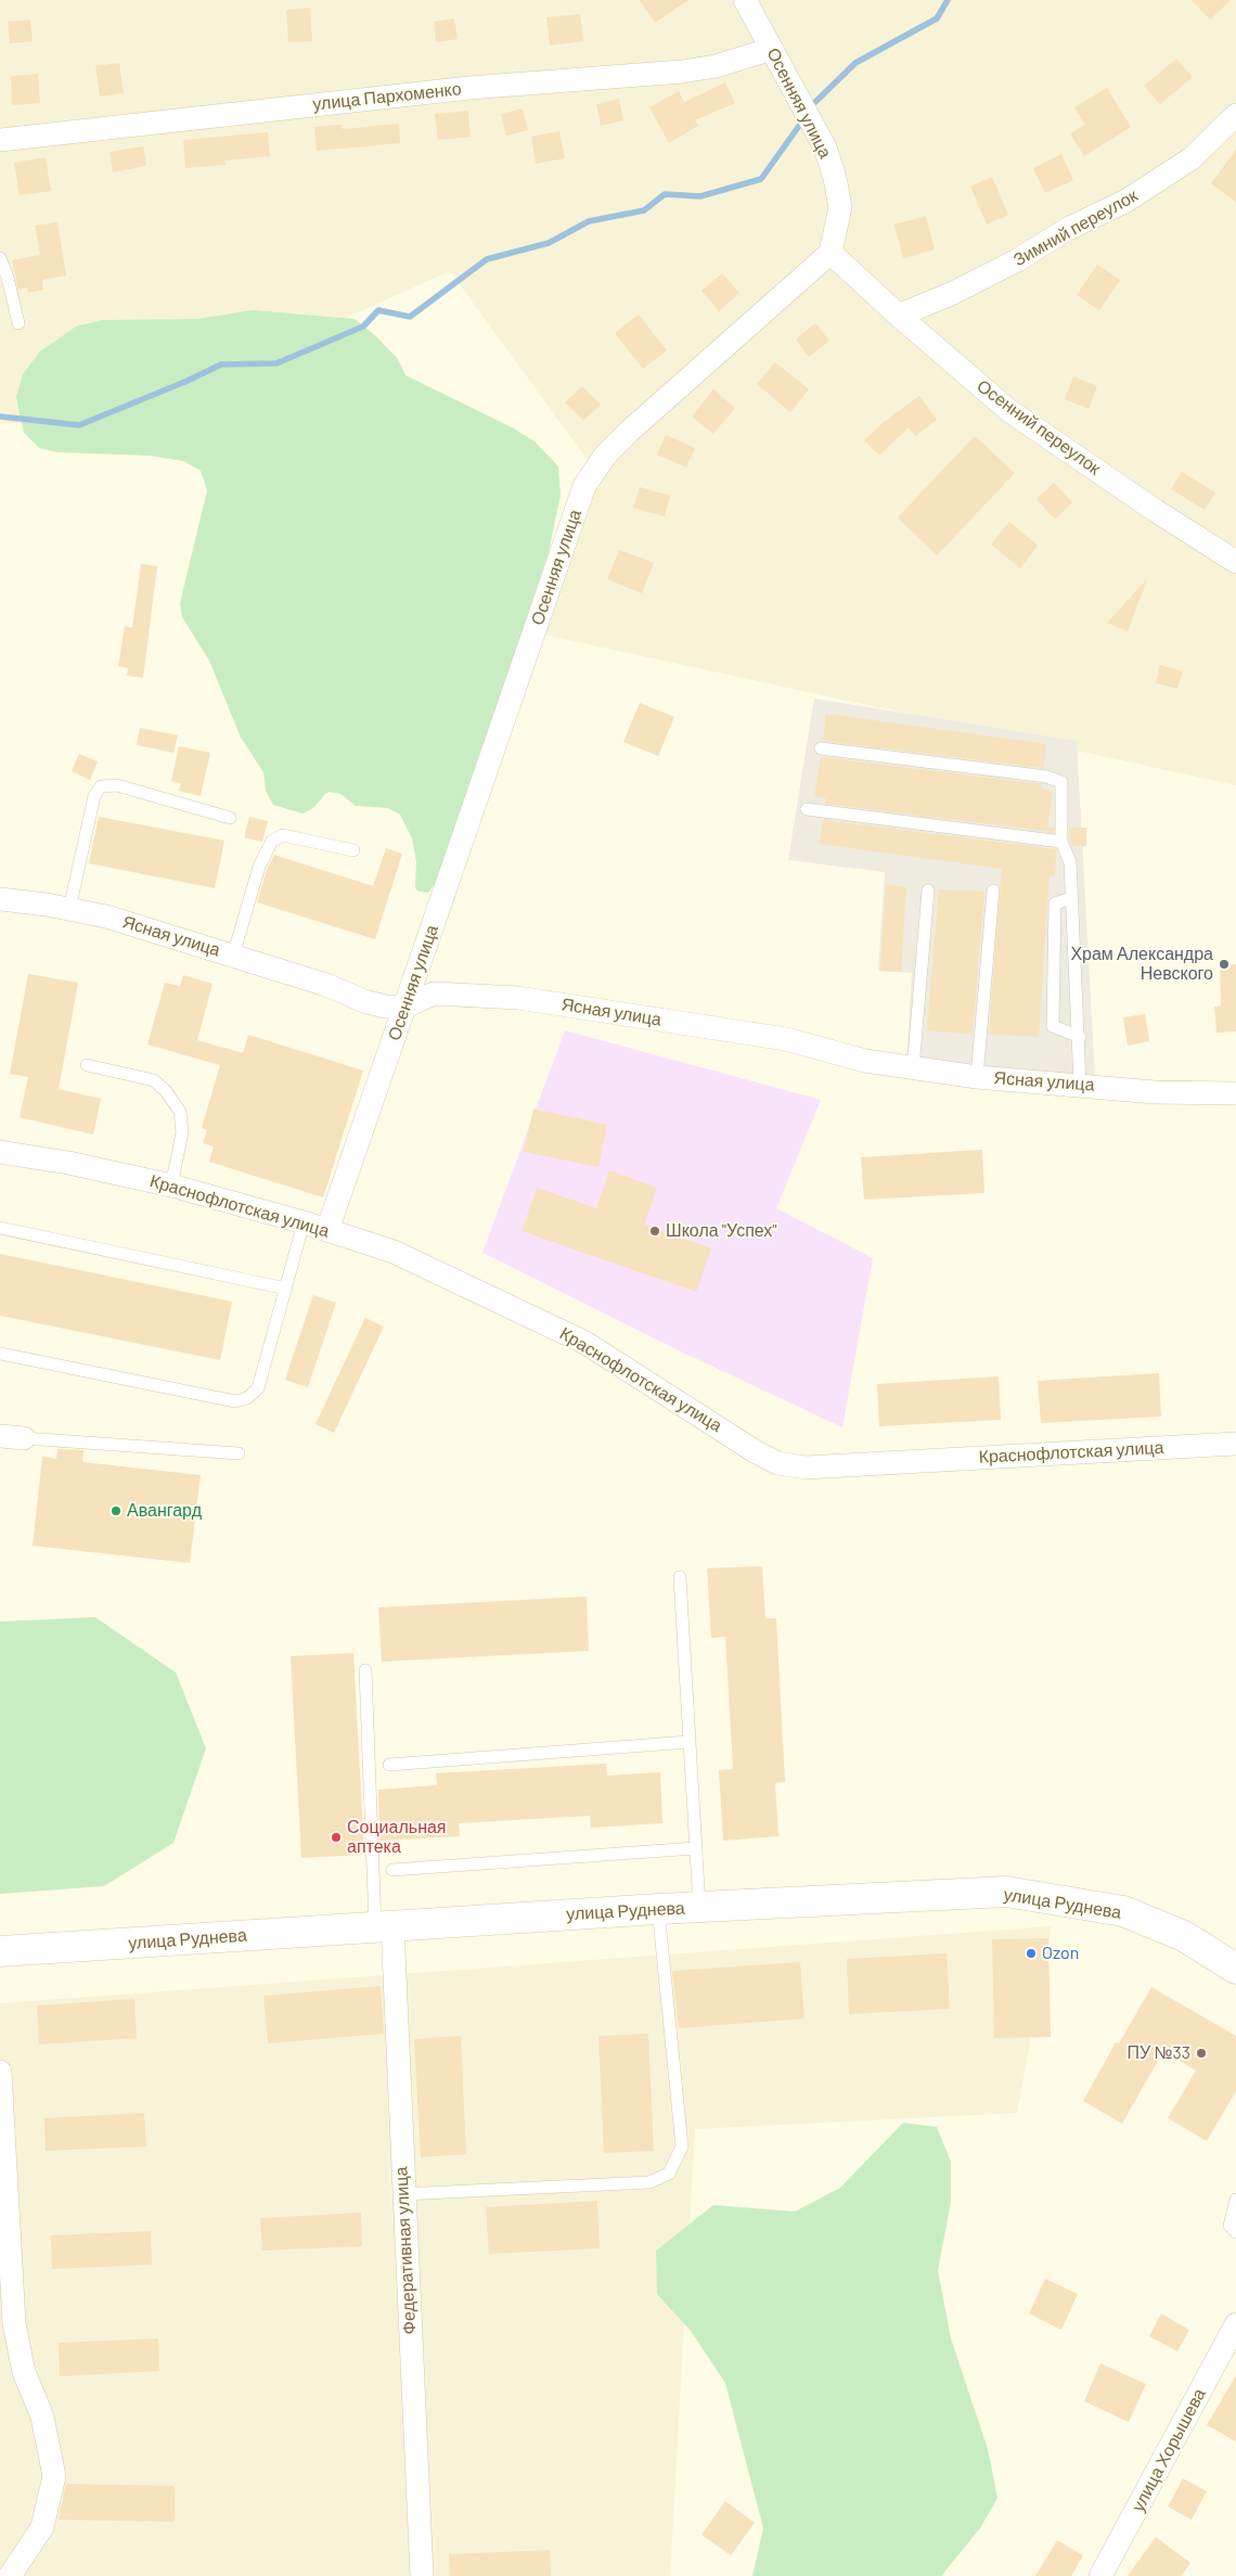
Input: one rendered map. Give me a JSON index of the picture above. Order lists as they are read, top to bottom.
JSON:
{
  "streets": {
    "main road": ["улица Руднева"],
    "street": [
      "улица Пархоменко",
      "Осенняя улица",
      "Зимний переулок",
      "Осенний переулок",
      "Ясная улица",
      "Краснофлотская улица",
      "Федеративная улица",
      "улица Хорышева"
    ]
  },
  "crossings": [
    ["улица Пархоменко", "Осенняя улица"],
    ["Осенняя улица", "Осенний переулок"],
    ["Осенняя улица", "Ясная улица"],
    ["Осенняя улица", "Краснофлотская улица"],
    ["Зимний переулок", "Осенний переулок"],
    ["улица Руднева", "Федеративная улица"]
  ],
  "places": [
    "Храм Александра Невского",
    "Школа \"Успех\"",
    "Авангард",
    "Социальная аптека",
    "Ozon",
    "ПУ №33"
  ]
}
